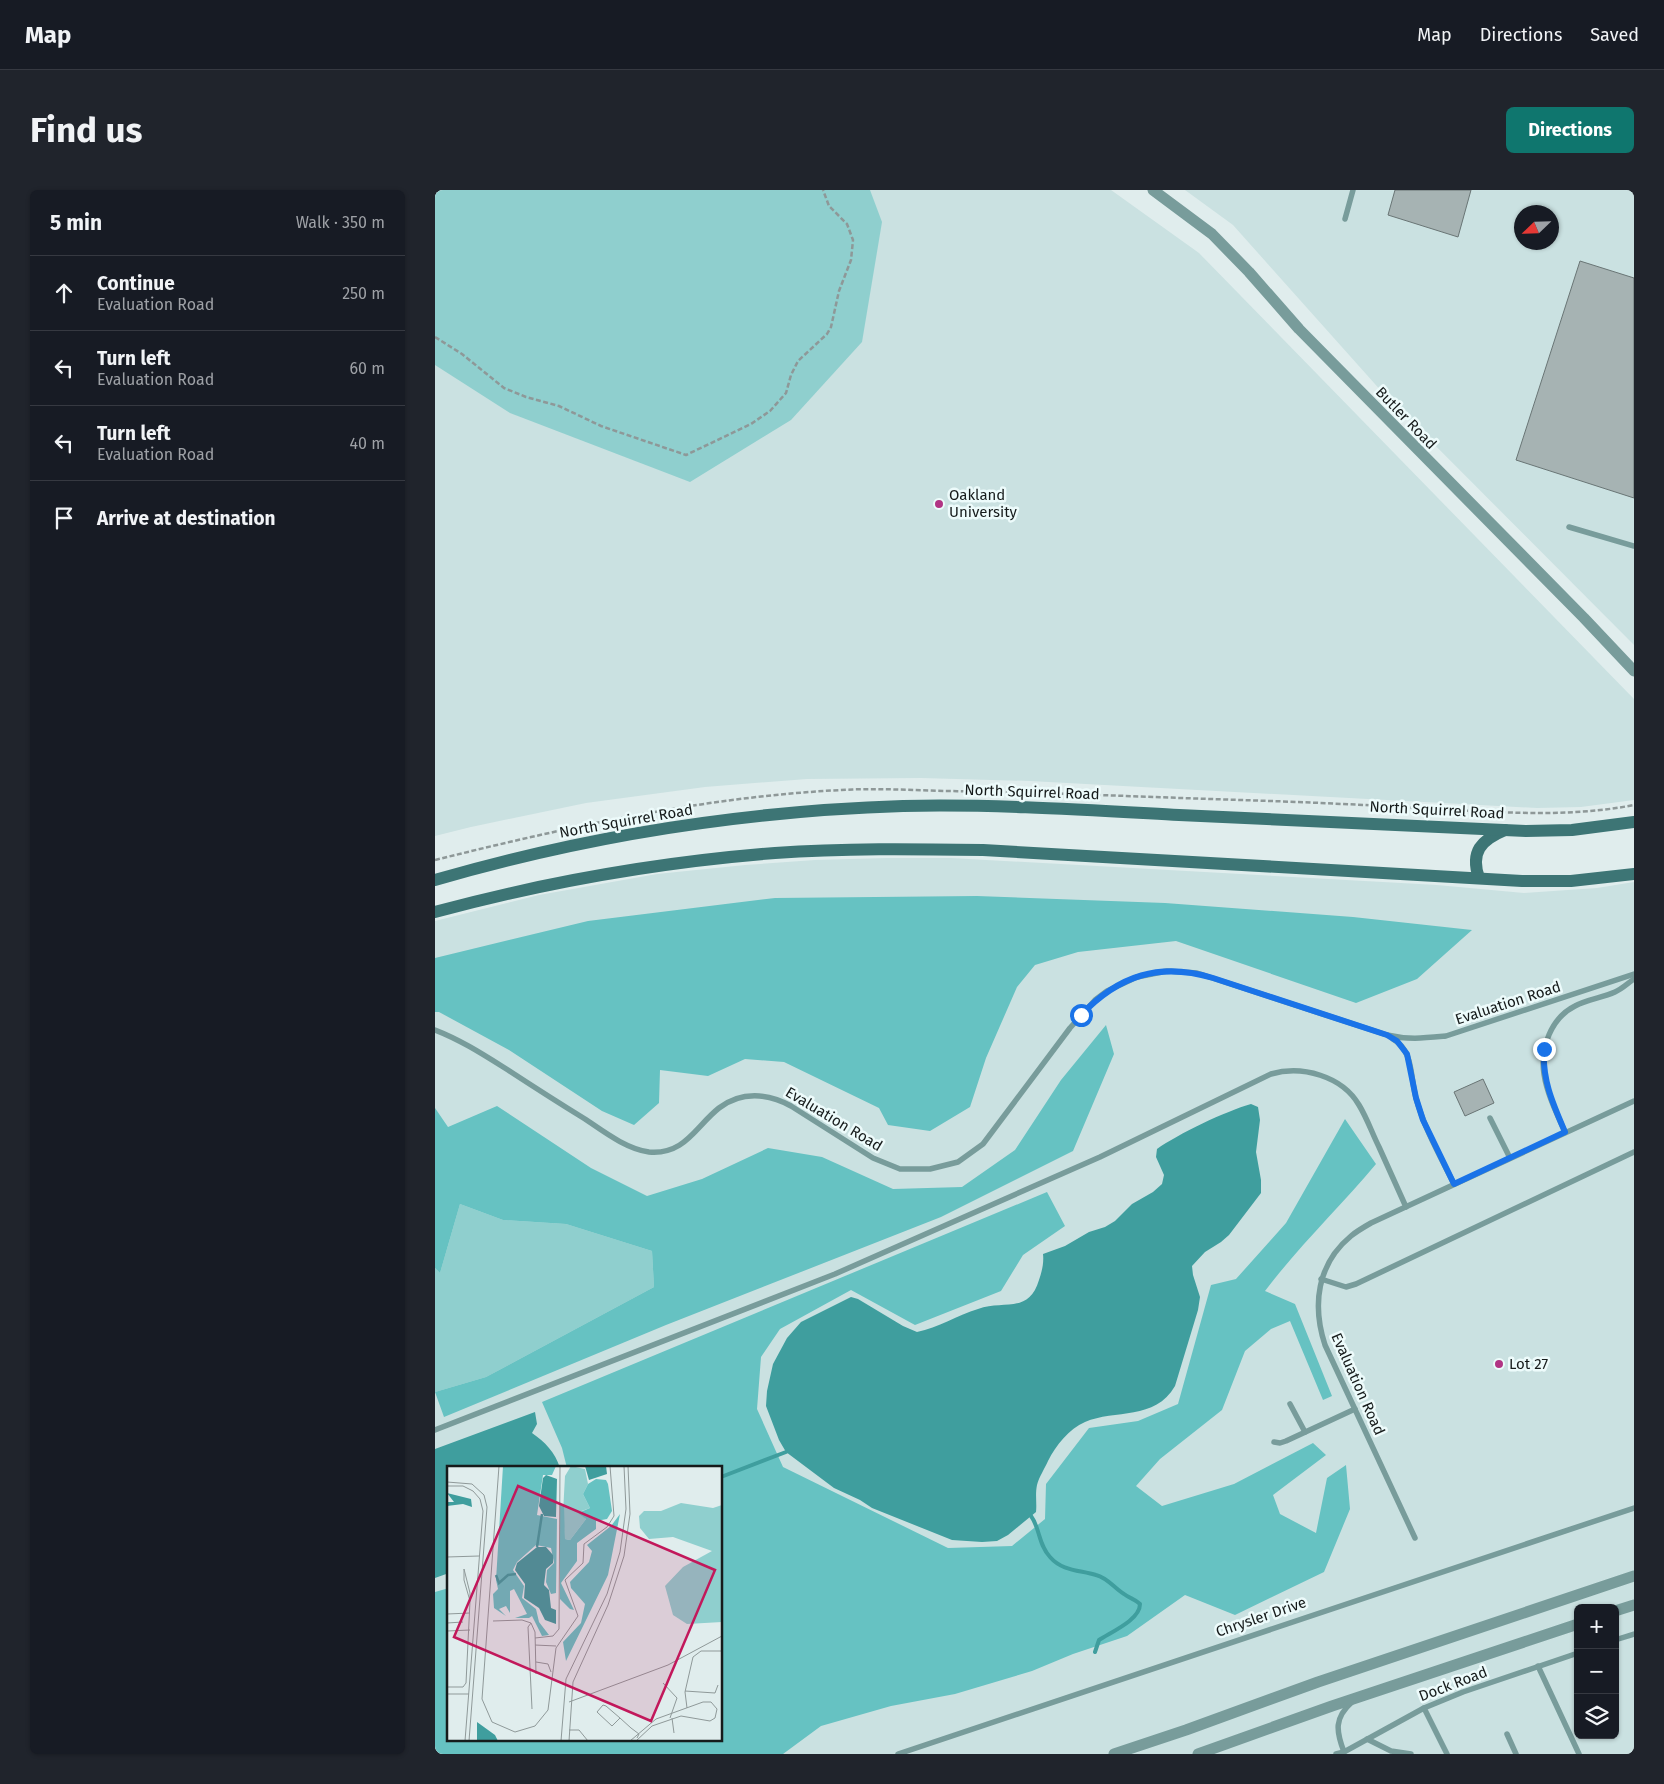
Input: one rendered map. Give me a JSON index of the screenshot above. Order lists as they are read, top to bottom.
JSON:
{
  "streets": {
    "main road": ["North Squirrel Road"],
    "street": ["Butler Road"],
    "lane": ["Evaluation Road", "Chrysler Drive", "Dock Road"]
  },
  "places": ["Oakland University", "Lot 27"],
  "north": "bottom left",
  "page": {
    "header": "Map",
    "nav": ["Map", "Directions", "Saved"],
    "buttons": "Directions",
    "title": "Find us",
    "heading": ["5 min", "Walk · 350 m"],
    "list": [
      ["Continue", "Evaluation Road", "250 m"],
      ["Turn left", "Evaluation Road", "60 m"],
      ["Turn left", "Evaluation Road", "40 m"],
      "Arrive at destination"
    ],
    "map_buttons": ["+", "−"]
  }
}
